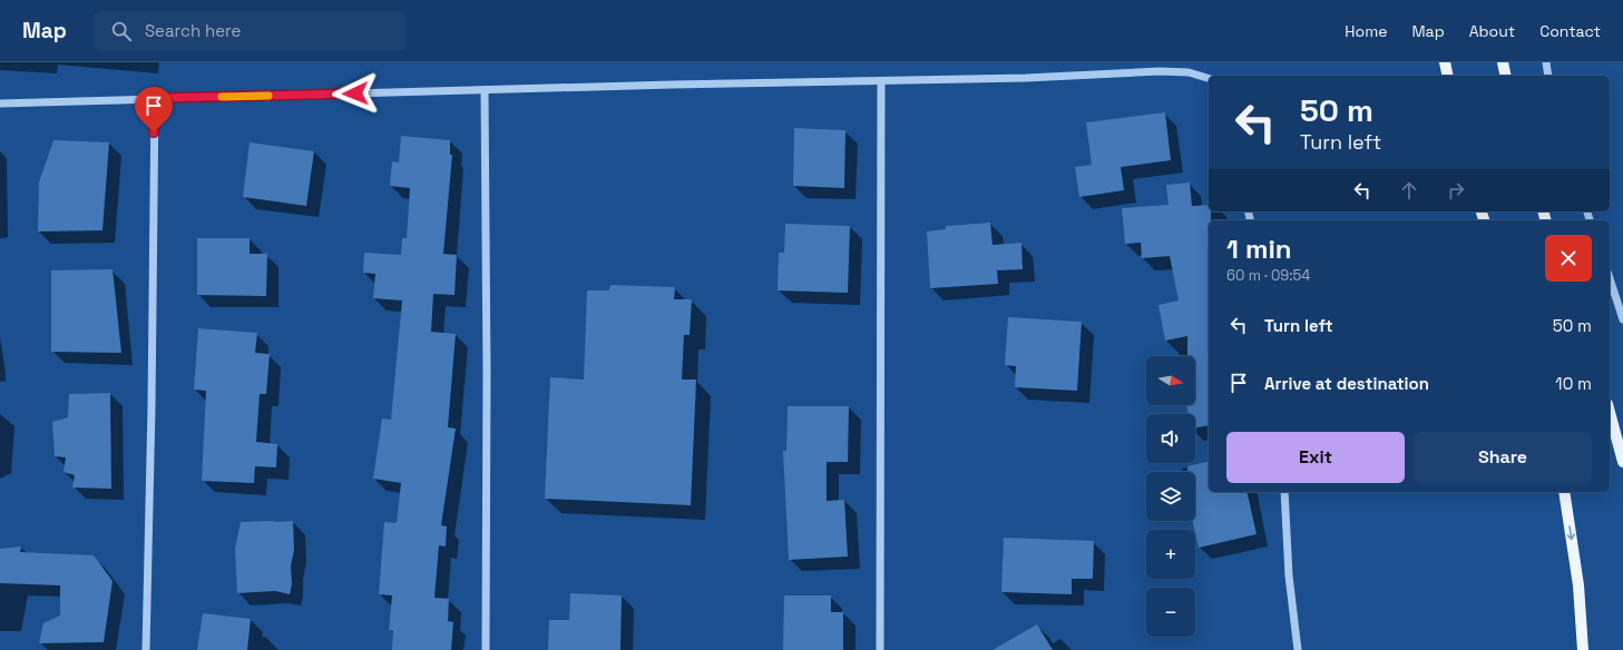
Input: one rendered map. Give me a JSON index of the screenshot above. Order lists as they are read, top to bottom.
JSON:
{
  "north": "right",
  "page": {
    "header": "Map",
    "search": "Search here",
    "nav": [
      "Home",
      "Map",
      "About",
      "Contact"
    ],
    "turn": ["50 m", "Turn left"],
    "heading": ["1 min", "60 m · 09:54"],
    "list": [
      {
        "name": "Turn left",
        "value": "50 m"
      },
      {
        "name": "Arrive at destination",
        "value": "10 m"
      }
    ],
    "map_buttons": ["+", "−"],
    "buttons": ["Exit", "Share"]
  }
}
